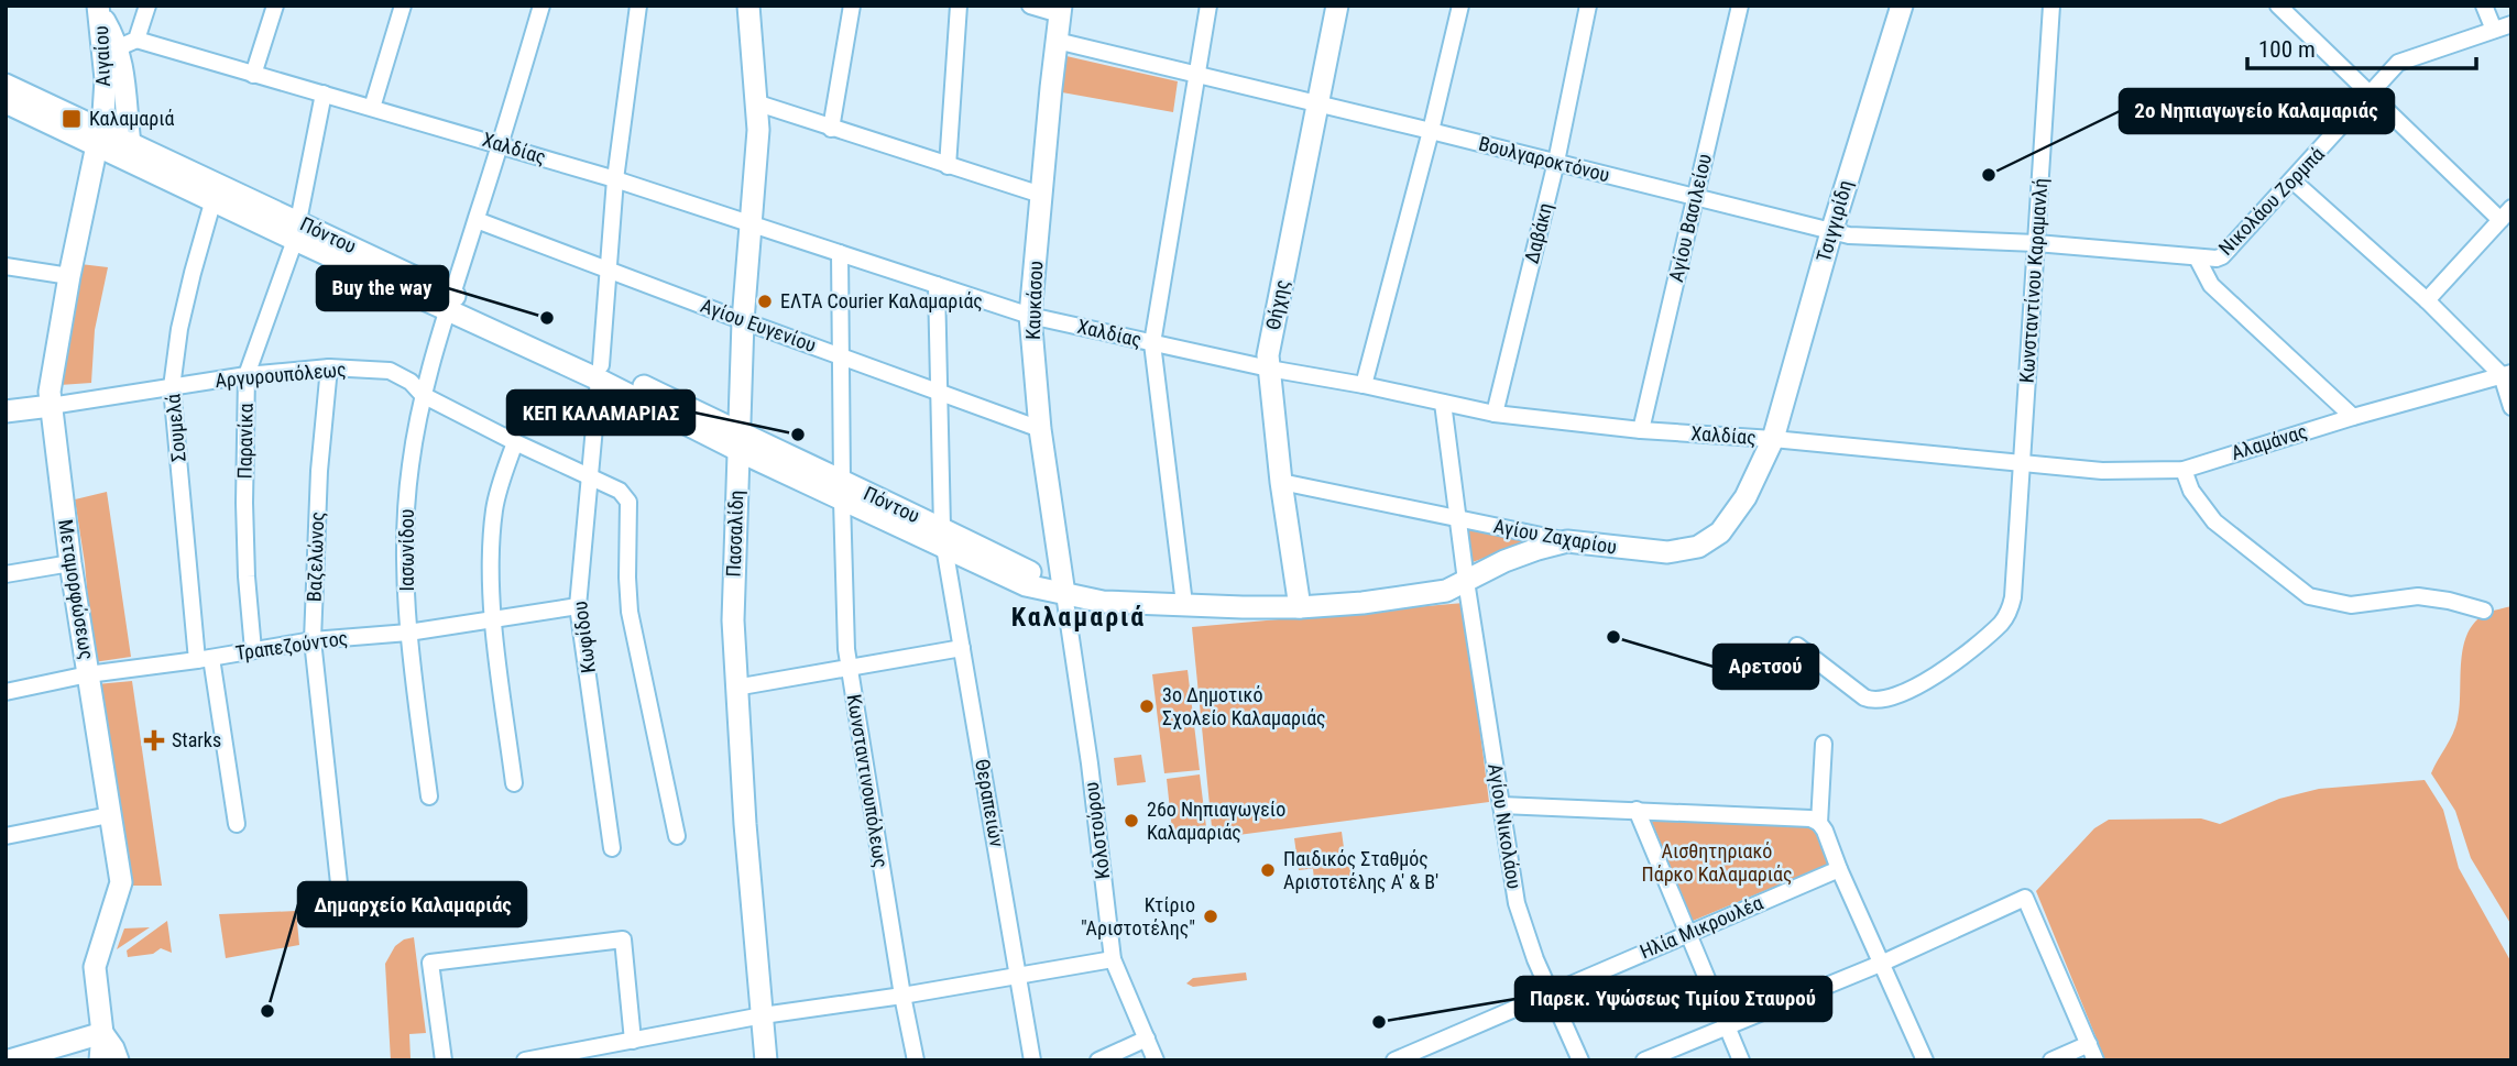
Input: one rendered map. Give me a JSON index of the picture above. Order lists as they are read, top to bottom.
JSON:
{
  "streets": {
    "main road": [
      "Αιγαίου",
      "Τσιγγιρίδη",
      "Πόντου",
      "Καυκάσου",
      "Θήχης",
      "Αργυρουπόλεως",
      "Πασσαλίδη",
      "Αγίου Ζαχαρίου",
      "Μεταμορφώσεως"
    ],
    "street": [
      "Χαλδίας",
      "Βουλγαροκτόνου",
      "Νικολάου Ζορμπά",
      "Αγίου Βασιλείου",
      "Δαβάκη",
      "Κωνσταντίνου Καραμανλή",
      "Αγίου Ευγενίου",
      "Σουμελά",
      "Παρανίκα",
      "Αλαμάνας",
      "Ιασωνίδου",
      "Βαζελώνος",
      "Κωφίδου",
      "Τραπεζούντος",
      "Κωνσταντινουπόλεως",
      "Θεραπειών",
      "Αγίου Νικολάου",
      "Κολοτούρου",
      "Ηλία Μικρουλέα"
    ]
  },
  "crossings": [
    ["Αιγαίου", "Χαλδίας"],
    ["Αιγαίου", "Πόντου"],
    ["Αιγαίου", "Μεταμορφώσεως"],
    ["Χαλδίας", "Αγίου Βασιλείου"],
    ["Χαλδίας", "Τσιγγιρίδη"],
    ["Χαλδίας", "Δαβάκη"],
    ["Χαλδίας", "Κωνσταντίνου Καραμανλή"],
    ["Χαλδίας", "Καυκάσου"],
    ["Χαλδίας", "Θήχης"],
    ["Χαλδίας", "Παρανίκα"],
    ["Χαλδίας", "Αλαμάνας"],
    ["Χαλδίας", "Πασσαλίδη"],
    ["Χαλδίας", "Αγίου Ζαχαρίου"],
    ["Χαλδίας", "Ιασωνίδου"],
    ["Χαλδίας", "Κωφίδου"],
    ["Χαλδίας", "Κωνσταντινουπόλεως"],
    ["Χαλδίας", "Θεραπειών"],
    ["Χαλδίας", "Αγίου Νικολάου"],
    ["Βουλγαροκτόνου", "Νικολάου Ζορμπά"],
    ["Βουλγαροκτόνου", "Αγίου Βασιλείου"],
    ["Βουλγαροκτόνου", "Τσιγγιρίδη"],
    ["Βουλγαροκτόνου", "Δαβάκη"],
    ["Βουλγαροκτόνου", "Κωνσταντίνου Καραμανλή"],
    ["Βουλγαροκτόνου", "Καυκάσου"],
    ["Βουλγαροκτόνου", "Θήχης"],
    ["Νικολάου Ζορμπά", "Κωνσταντίνου Καραμανλή"],
    ["Τσιγγιρίδη", "Αγίου Ζαχαρίου"],
    ["Πόντου", "Καυκάσου"],
    ["Πόντου", "Θήχης"],
    ["Πόντου", "Σουμελά"],
    ["Πόντου", "Παρανίκα"],
    ["Πόντου", "Πασσαλίδη"],
    ["Πόντου", "Αγίου Ζαχαρίου"],
    ["Πόντου", "Ιασωνίδου"],
    ["Πόντου", "Μεταμορφώσεως"],
    ["Πόντου", "Κωφίδου"],
    ["Πόντου", "Κωνσταντινουπόλεως"],
    ["Πόντου", "Θεραπειών"],
    ["Πόντου", "Αγίου Νικολάου"],
    ["Πόντου", "Κολοτούρου"],
    ["Κωνσταντίνου Καραμανλή", "Αλαμάνας"],
    ["Καυκάσου", "Αγίου Ευγενίου"],
    ["Καυκάσου", "Κολοτούρου"],
    ["Θήχης", "Αγίου Ζαχαρίου"],
    ["Αγίου Ευγενίου", "Πασσαλίδη"],
    ["Αγίου Ευγενίου", "Ιασωνίδου"],
    ["Αγίου Ευγενίου", "Κωφίδου"],
    ["Αγίου Ευγενίου", "Κωνσταντινουπόλεως"],
    ["Αγίου Ευγενίου", "Θεραπειών"],
    ["Αργυρουπόλεως", "Σουμελά"],
    ["Αργυρουπόλεως", "Παρανίκα"],
    ["Αργυρουπόλεως", "Ιασωνίδου"],
    ["Αργυρουπόλεως", "Βαζελώνος"],
    ["Αργυρουπόλεως", "Μεταμορφώσεως"],
    ["Αργυρουπόλεως", "Κωφίδου"],
    ["Σουμελά", "Τραπεζούντος"],
    ["Παρανίκα", "Τραπεζούντος"],
    ["Αγίου Ζαχαρίου", "Αγίου Νικολάου"],
    ["Ιασωνίδου", "Τραπεζούντος"],
    ["Βαζελώνος", "Τραπεζούντος"],
    ["Μεταμορφώσεως", "Τραπεζούντος"],
    ["Κωφίδου", "Τραπεζούντος"],
    ["Αγίου Νικολάου", "Ηλία Μικρουλέα"]
  ],
  "districts": ["Καλαμαριά"],
  "parks": ["Αισθητηριακό Πάρκο Καλαμαριάς"],
  "places": {
    "transit": ["Καλαμαριά"],
    "other": [
      "2ο Νηπιαγωγείο Καλαμαριάς",
      "ΕΛΤΑ Courier Καλαμαριάς",
      "Buy the way",
      "ΚΕΠ ΚΑΛΑΜΑΡΙΑΣ",
      "Αρετσού",
      "3ο Δημοτικό Σχολείο Καλαμαριάς",
      "26ο Νηπιαγωγείο Καλαμαριάς",
      "Παιδικός Σταθμός Αριστοτέλης Α' & Β'",
      "Κτίριο \"Αριστοτέλης\"",
      "Δημαρχείο Καλαμαριάς",
      "Παρεκ. Υψώσεως Τιμίου Σταυρού"
    ],
    "health": ["Starks"]
  },
  "scale_bar": "100 m"
}
